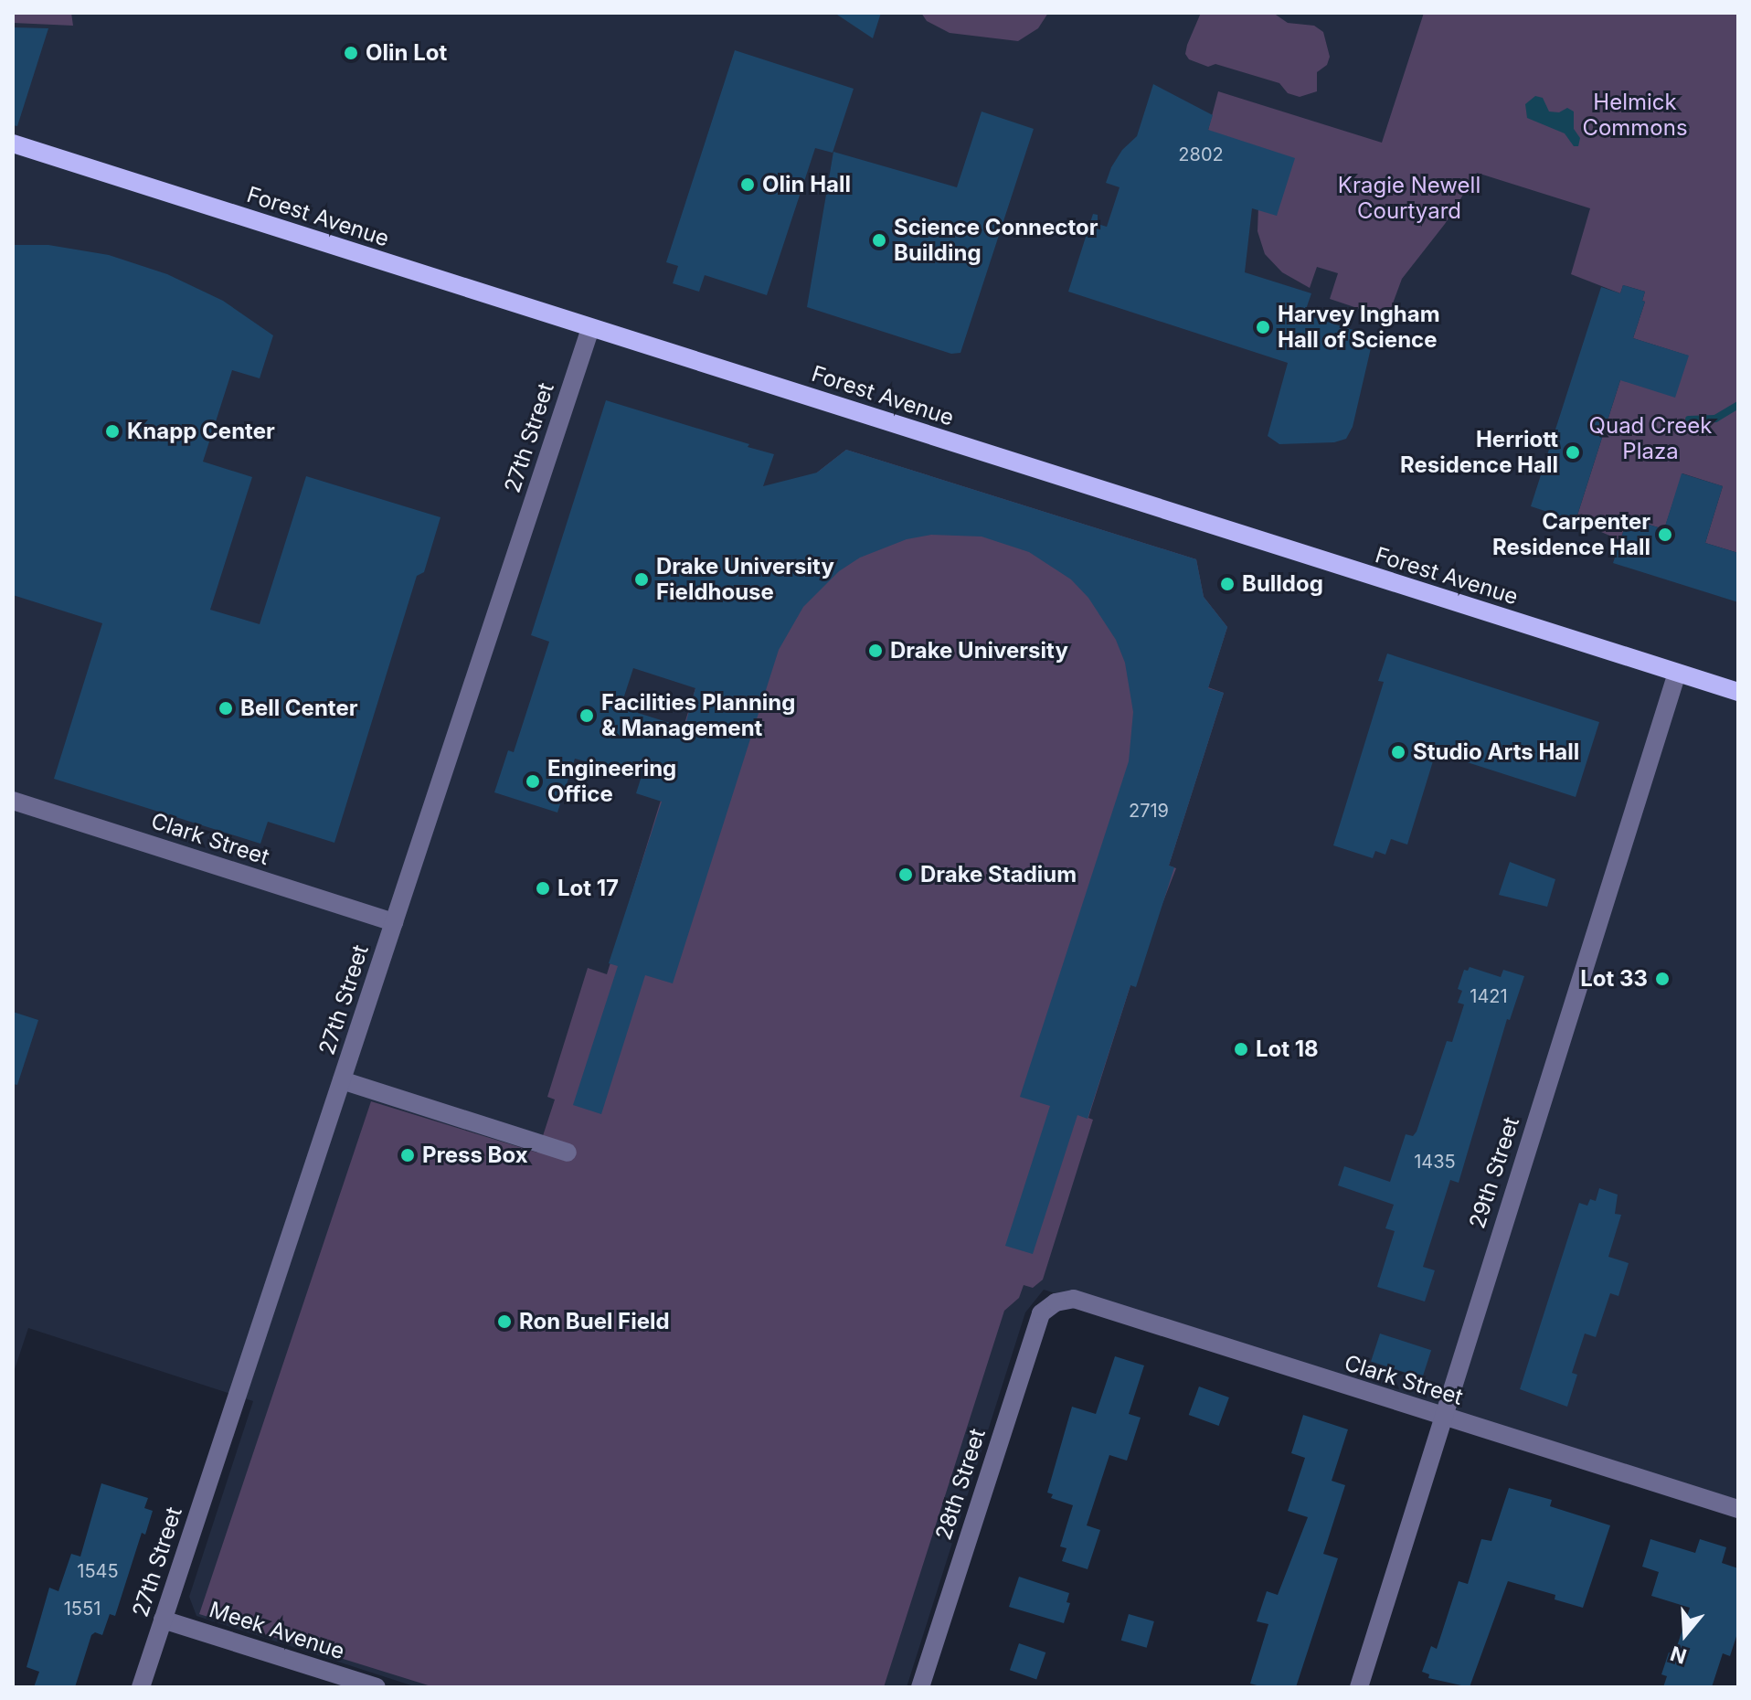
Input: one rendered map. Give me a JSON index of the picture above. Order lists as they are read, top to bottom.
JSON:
{
  "streets": {
    "main road": ["Forest Avenue"],
    "street": [
      "27th Street",
      "Clark Street",
      "29th Street",
      "28th Street",
      "Meek Avenue"
    ]
  },
  "crossings": [
    ["Forest Avenue", "27th Street"],
    ["Forest Avenue", "29th Street"],
    ["27th Street", "Clark Street"],
    ["27th Street", "Meek Avenue"],
    ["Clark Street", "29th Street"],
    ["Clark Street", "28th Street"]
  ],
  "parks": ["Helmick Commons", "Kragie Newell Courtyard", "Quad Creek Plaza"],
  "places": [
    "Olin Lot",
    "Olin Hall",
    "Science Connector Building",
    "Harvey Ingham Hall of Science",
    "Knapp Center",
    "Herriott Residence Hall",
    "Carpenter Residence Hall",
    "Drake University Fieldhouse",
    "Bulldog",
    "Drake University",
    "Bell Center",
    "Facilities Planning & Management",
    "Studio Arts Hall",
    "Engineering Office",
    "Drake Stadium",
    "Lot 17",
    "Lot 33",
    "Lot 18",
    "Press Box",
    "Ron Buel Field"
  ],
  "house_numbers": [
    "2802",
    "2719",
    "1421",
    "1435",
    "1545",
    "1551"
  ],
  "north": "bottom"
}
